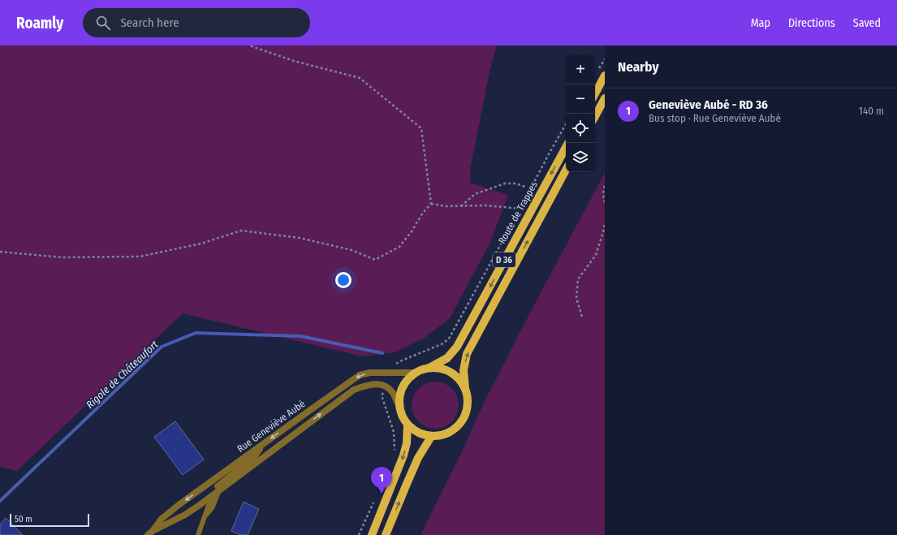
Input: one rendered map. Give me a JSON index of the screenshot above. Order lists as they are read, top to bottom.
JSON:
{
  "streets": {
    "main road": ["Route de Trappes", "D 36"],
    "street": ["Rue Geneviève Aubé"]
  },
  "crossings": [
    ["Route de Trappes", "D 36"],
    ["Route de Trappes", "Rue Geneviève Aubé"],
    ["D 36", "Rue Geneviève Aubé"]
  ],
  "water": ["Rigole de Châteaufort"],
  "scale_bar": "50 m",
  "page": {
    "header": "Roamly",
    "search": "Search here",
    "nav": ["Map", "Directions", "Saved"],
    "heading": "Nearby",
    "map_buttons": ["+", "−"],
    "list": [
      {
        "mark": "1",
        "name": "Geneviève Aubé - RD 36",
        "note": "Bus stop · Rue Geneviève Aubé",
        "value": "140 m"
      }
    ],
    "pins": "1",
    "scale": "50 m"
  }
}
